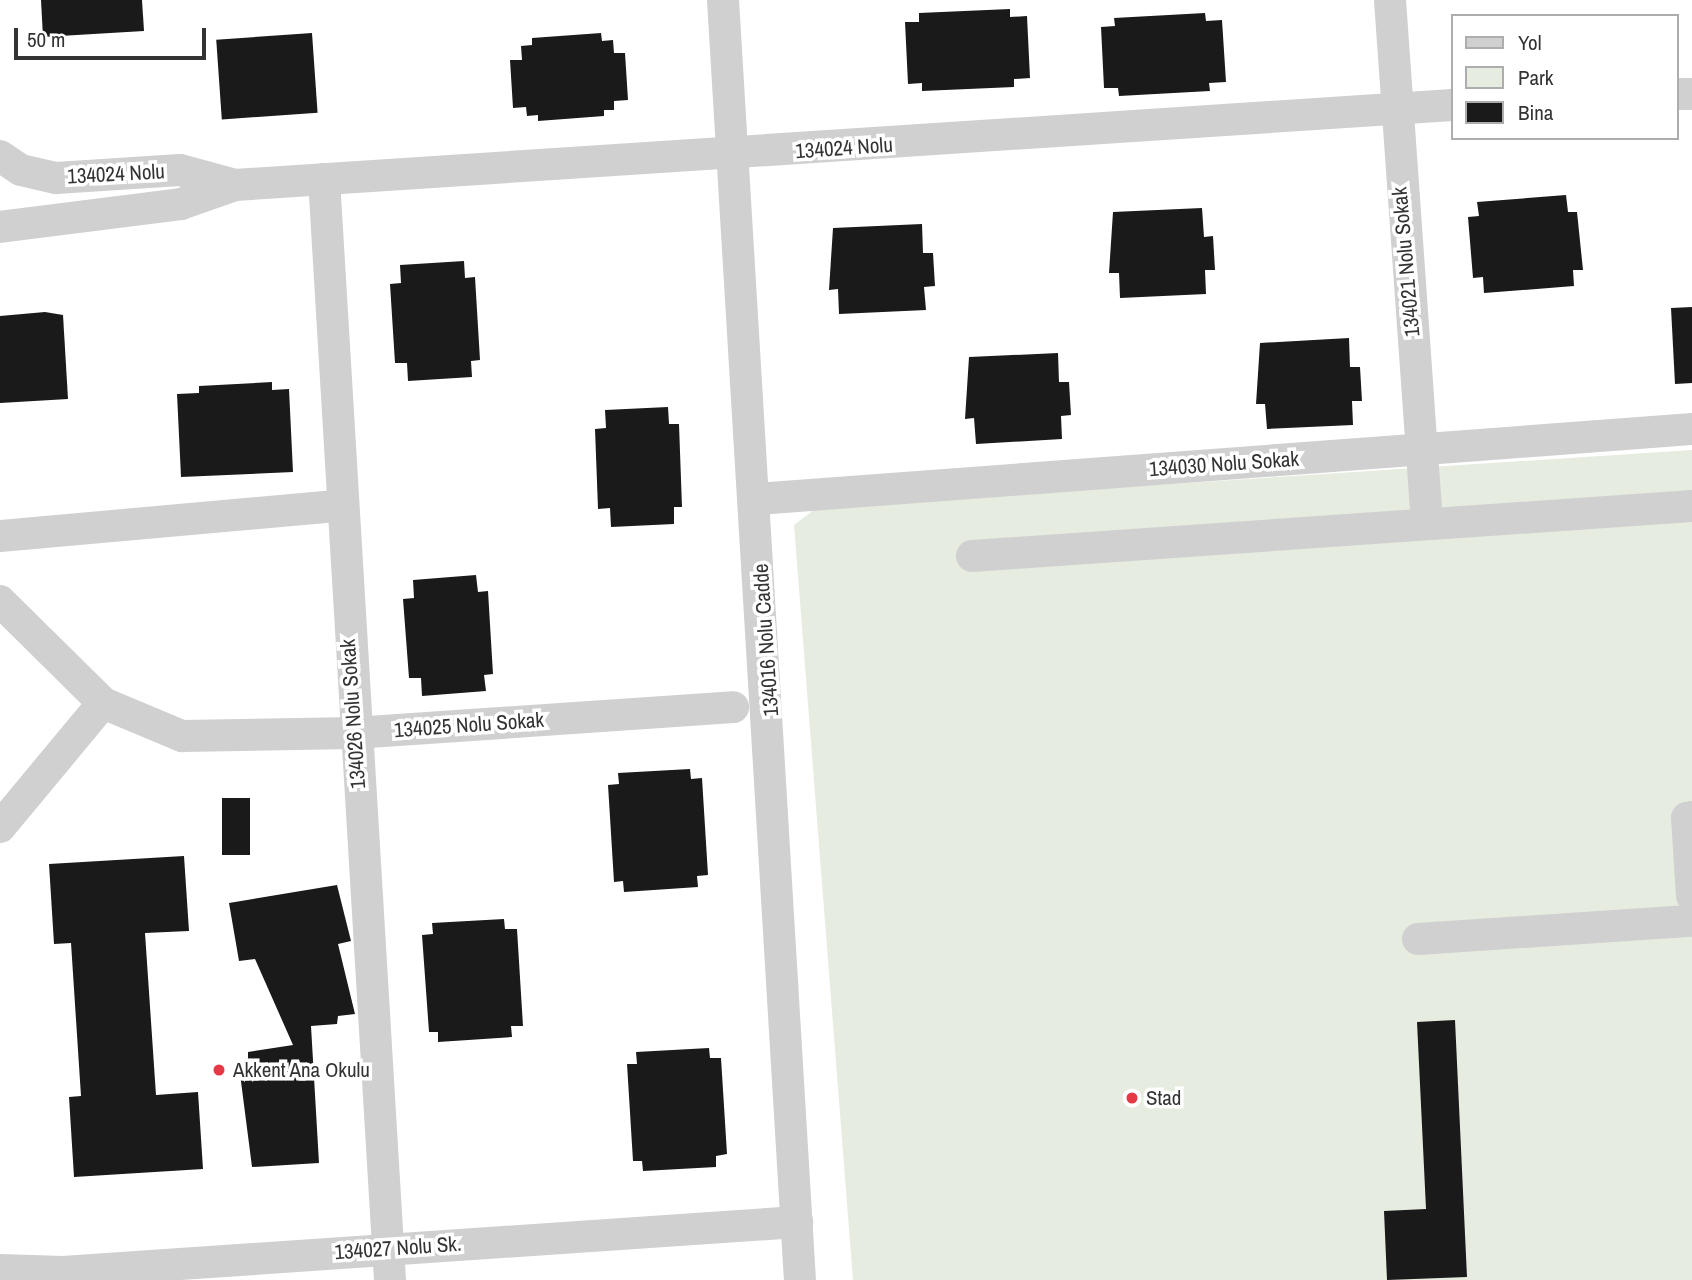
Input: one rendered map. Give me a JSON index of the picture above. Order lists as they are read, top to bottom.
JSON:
{
  "streets": {
    "street": [
      "134024 Nolu",
      "134021 Nolu Sokak",
      "134030 Nolu Sokak",
      "134016 Nolu Cadde",
      "134026 Nolu Sokak",
      "134025 Nolu Sokak",
      "134027 Nolu Sk."
    ]
  },
  "crossings": [
    ["134024 Nolu", "134021 Nolu Sokak"],
    ["134024 Nolu", "134016 Nolu Cadde"],
    ["134024 Nolu", "134026 Nolu Sokak"],
    ["134021 Nolu Sokak", "134030 Nolu Sokak"],
    ["134030 Nolu Sokak", "134016 Nolu Cadde"],
    ["134016 Nolu Cadde", "134027 Nolu Sk."],
    ["134026 Nolu Sokak", "134025 Nolu Sokak"],
    ["134026 Nolu Sokak", "134027 Nolu Sk."]
  ],
  "places": ["Akkent Ana Okulu", "Stad"],
  "legend": ["Yol", "Park", "Bina"],
  "scale_bar": "50 m"
}
